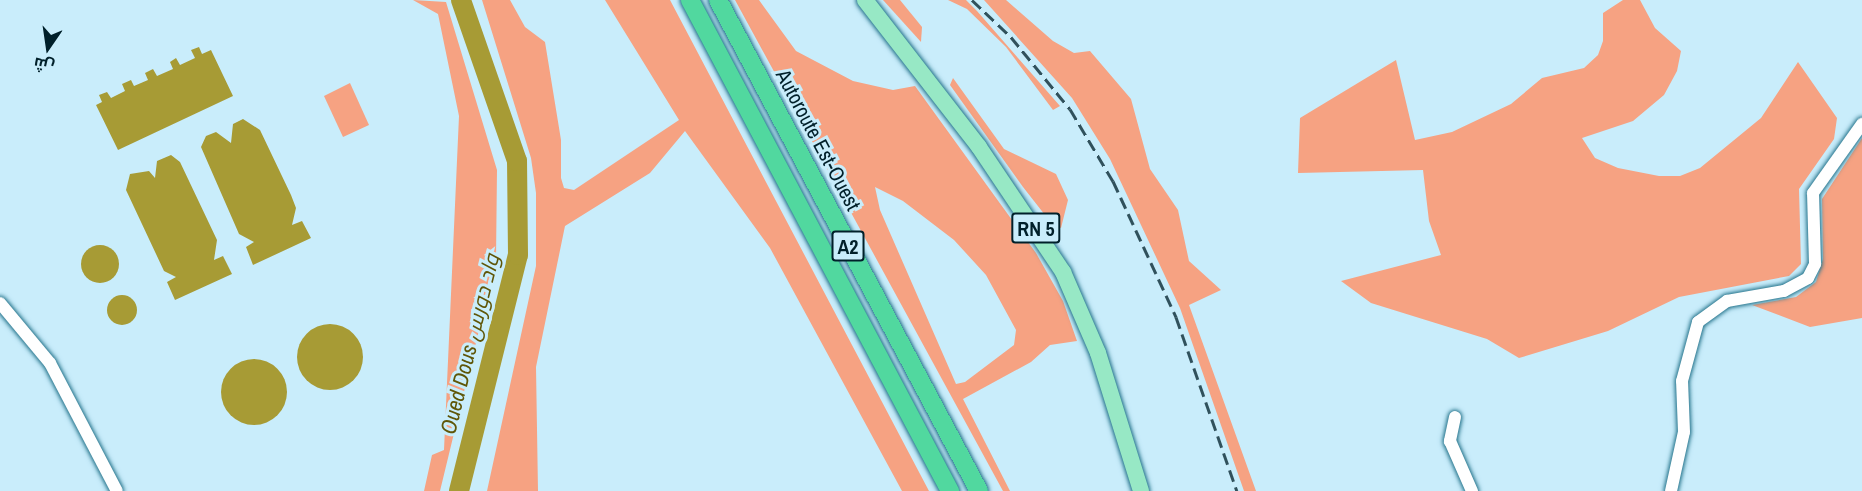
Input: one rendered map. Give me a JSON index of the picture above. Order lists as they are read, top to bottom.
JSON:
{
  "streets": {
    "highway": ["Autoroute Est-Ouest", "A2"],
    "main road": ["RN 5"]
  },
  "water": ["Oued Dous واد دورس"],
  "north": "bottom"
}
